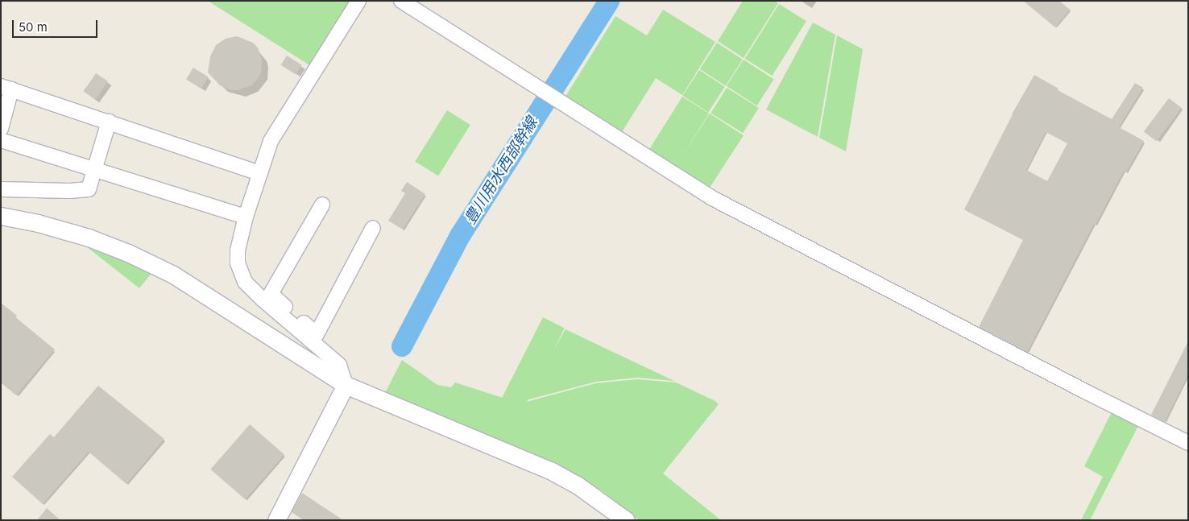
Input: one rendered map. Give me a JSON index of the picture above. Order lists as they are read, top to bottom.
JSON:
{
  "water": ["豊川用水西部幹線"],
  "scale_bar": "50 m"
}
